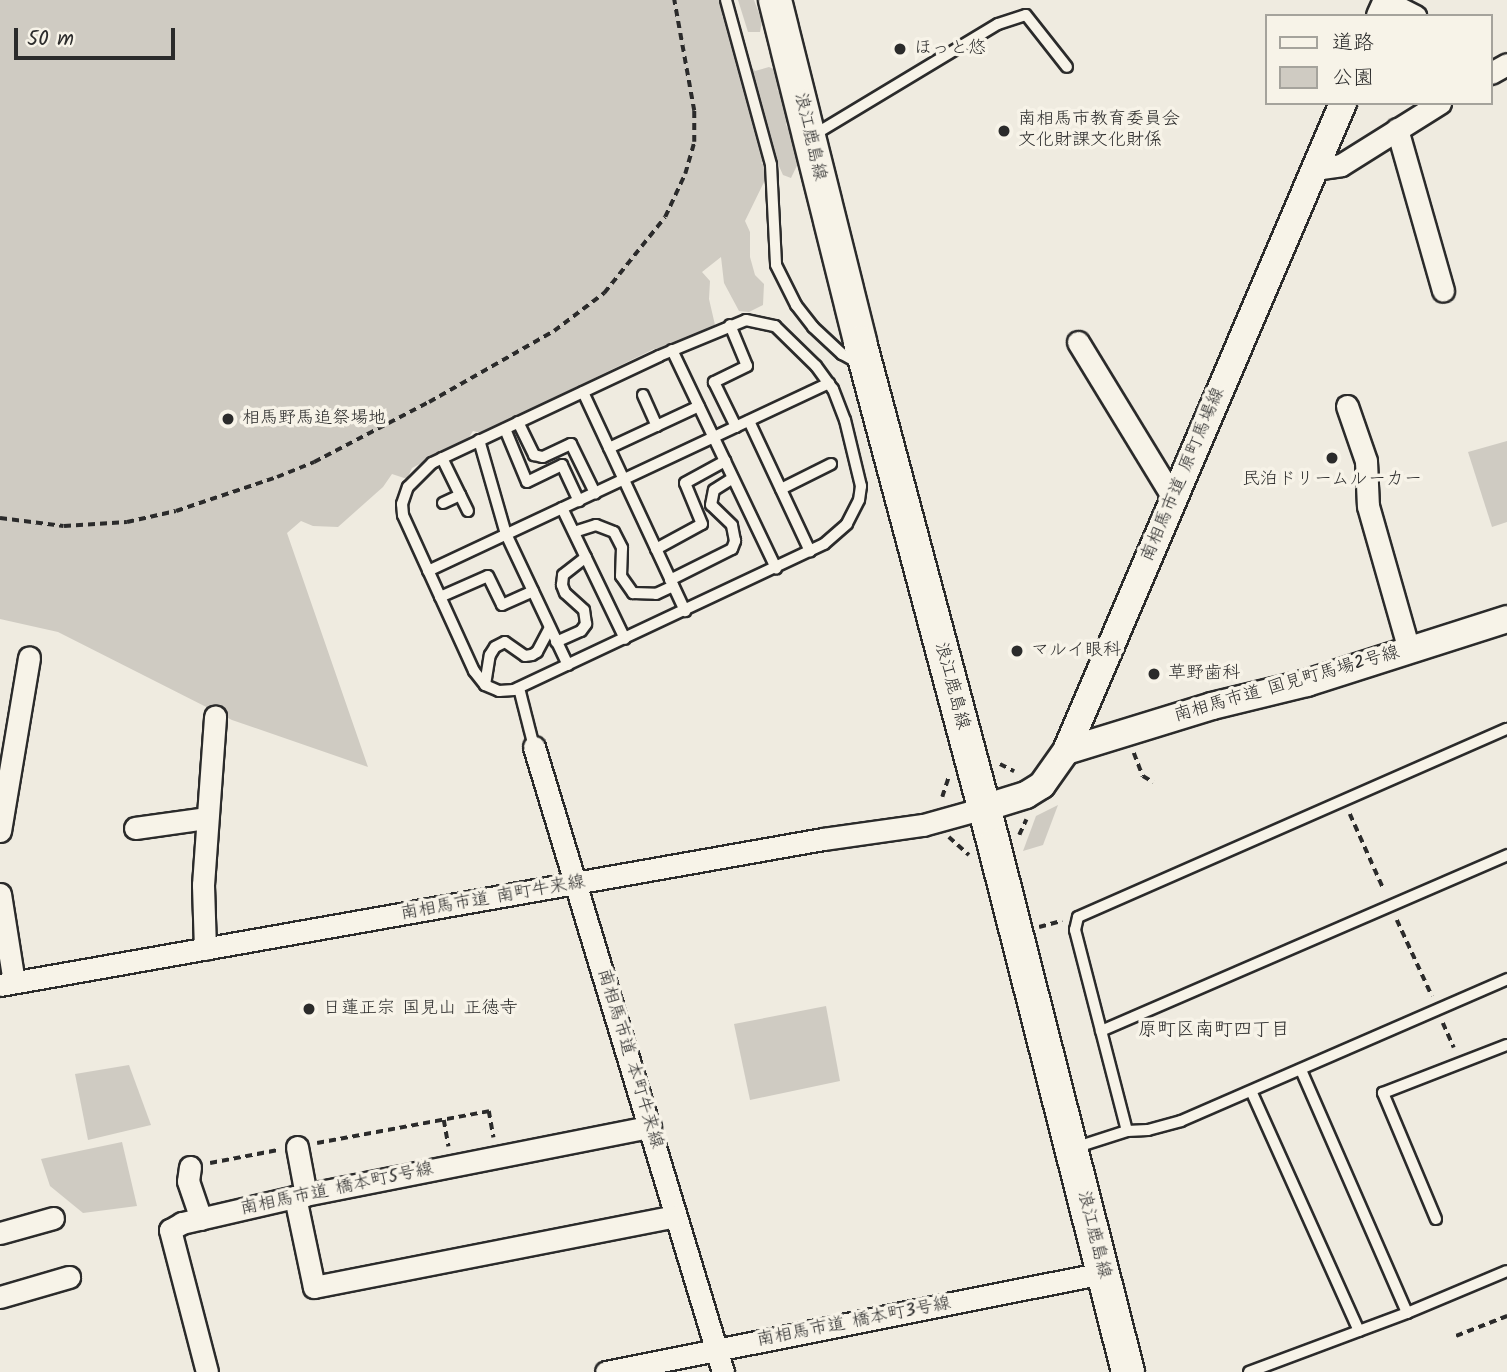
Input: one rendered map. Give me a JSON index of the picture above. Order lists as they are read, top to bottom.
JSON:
{
  "streets": {
    "main road": ["浪江鹿島線"],
    "street": [
      "南相馬市道 原町馬場線",
      "南相馬市道 国見町馬場2号線",
      "南相馬市道 南町牛来線",
      "南相馬市道 本町牛来線",
      "南相馬市道 橋本町5号線",
      "南相馬市道 橋本町3号線"
    ]
  },
  "crossings": [
    ["浪江鹿島線", "南相馬市道 原町馬場線"],
    ["浪江鹿島線", "南相馬市道 南町牛来線"],
    ["浪江鹿島線", "南相馬市道 橋本町3号線"],
    ["南相馬市道 原町馬場線", "南相馬市道 国見町馬場2号線"],
    ["南相馬市道 原町馬場線", "南相馬市道 南町牛来線"],
    ["南相馬市道 南町牛来線", "南相馬市道 本町牛来線"],
    ["南相馬市道 本町牛来線", "南相馬市道 橋本町5号線"],
    ["南相馬市道 本町牛来線", "南相馬市道 橋本町3号線"]
  ],
  "districts": ["原町区南町四丁目"],
  "places": [
    "ほっと悠",
    "南相馬市教育委員会 文化財課文化財係",
    "相馬野馬追祭場地",
    "民泊ドリームルーカー",
    "マルイ眼科",
    "草野歯科",
    "日蓮正宗 国見山 正徳寺"
  ],
  "legend": ["道路", "公園"],
  "scale_bar": "50 m"
}
